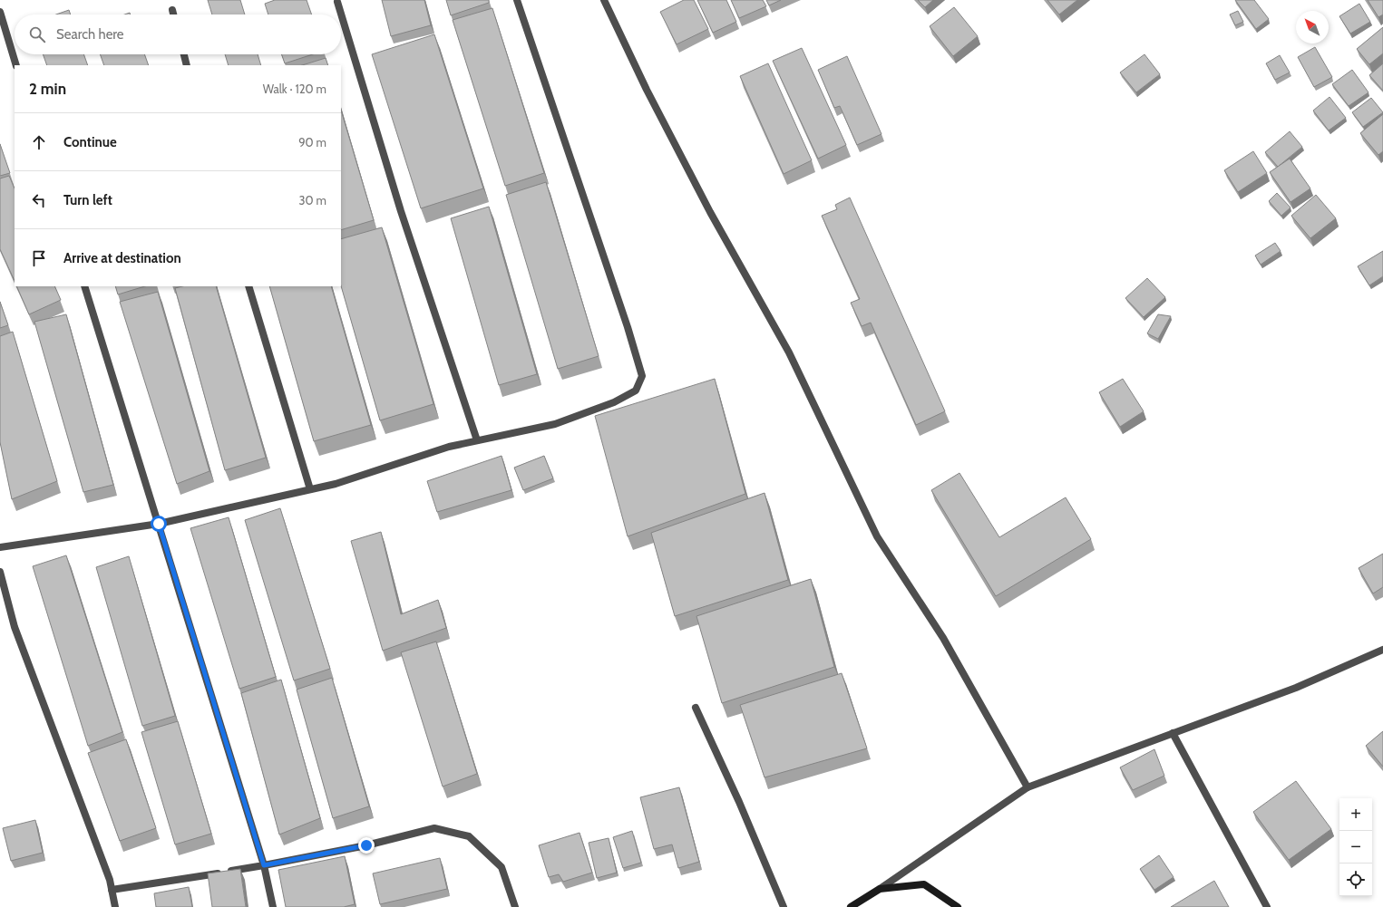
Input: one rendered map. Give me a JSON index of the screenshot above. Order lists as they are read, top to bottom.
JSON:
{
  "north": "top left",
  "page": {
    "search": "Search here",
    "heading": ["2 min", "Walk · 120 m"],
    "list": [
      ["Continue", "90 m"],
      ["Turn left", "30 m"],
      "Arrive at destination"
    ],
    "map_buttons": ["+", "−"]
  }
}
